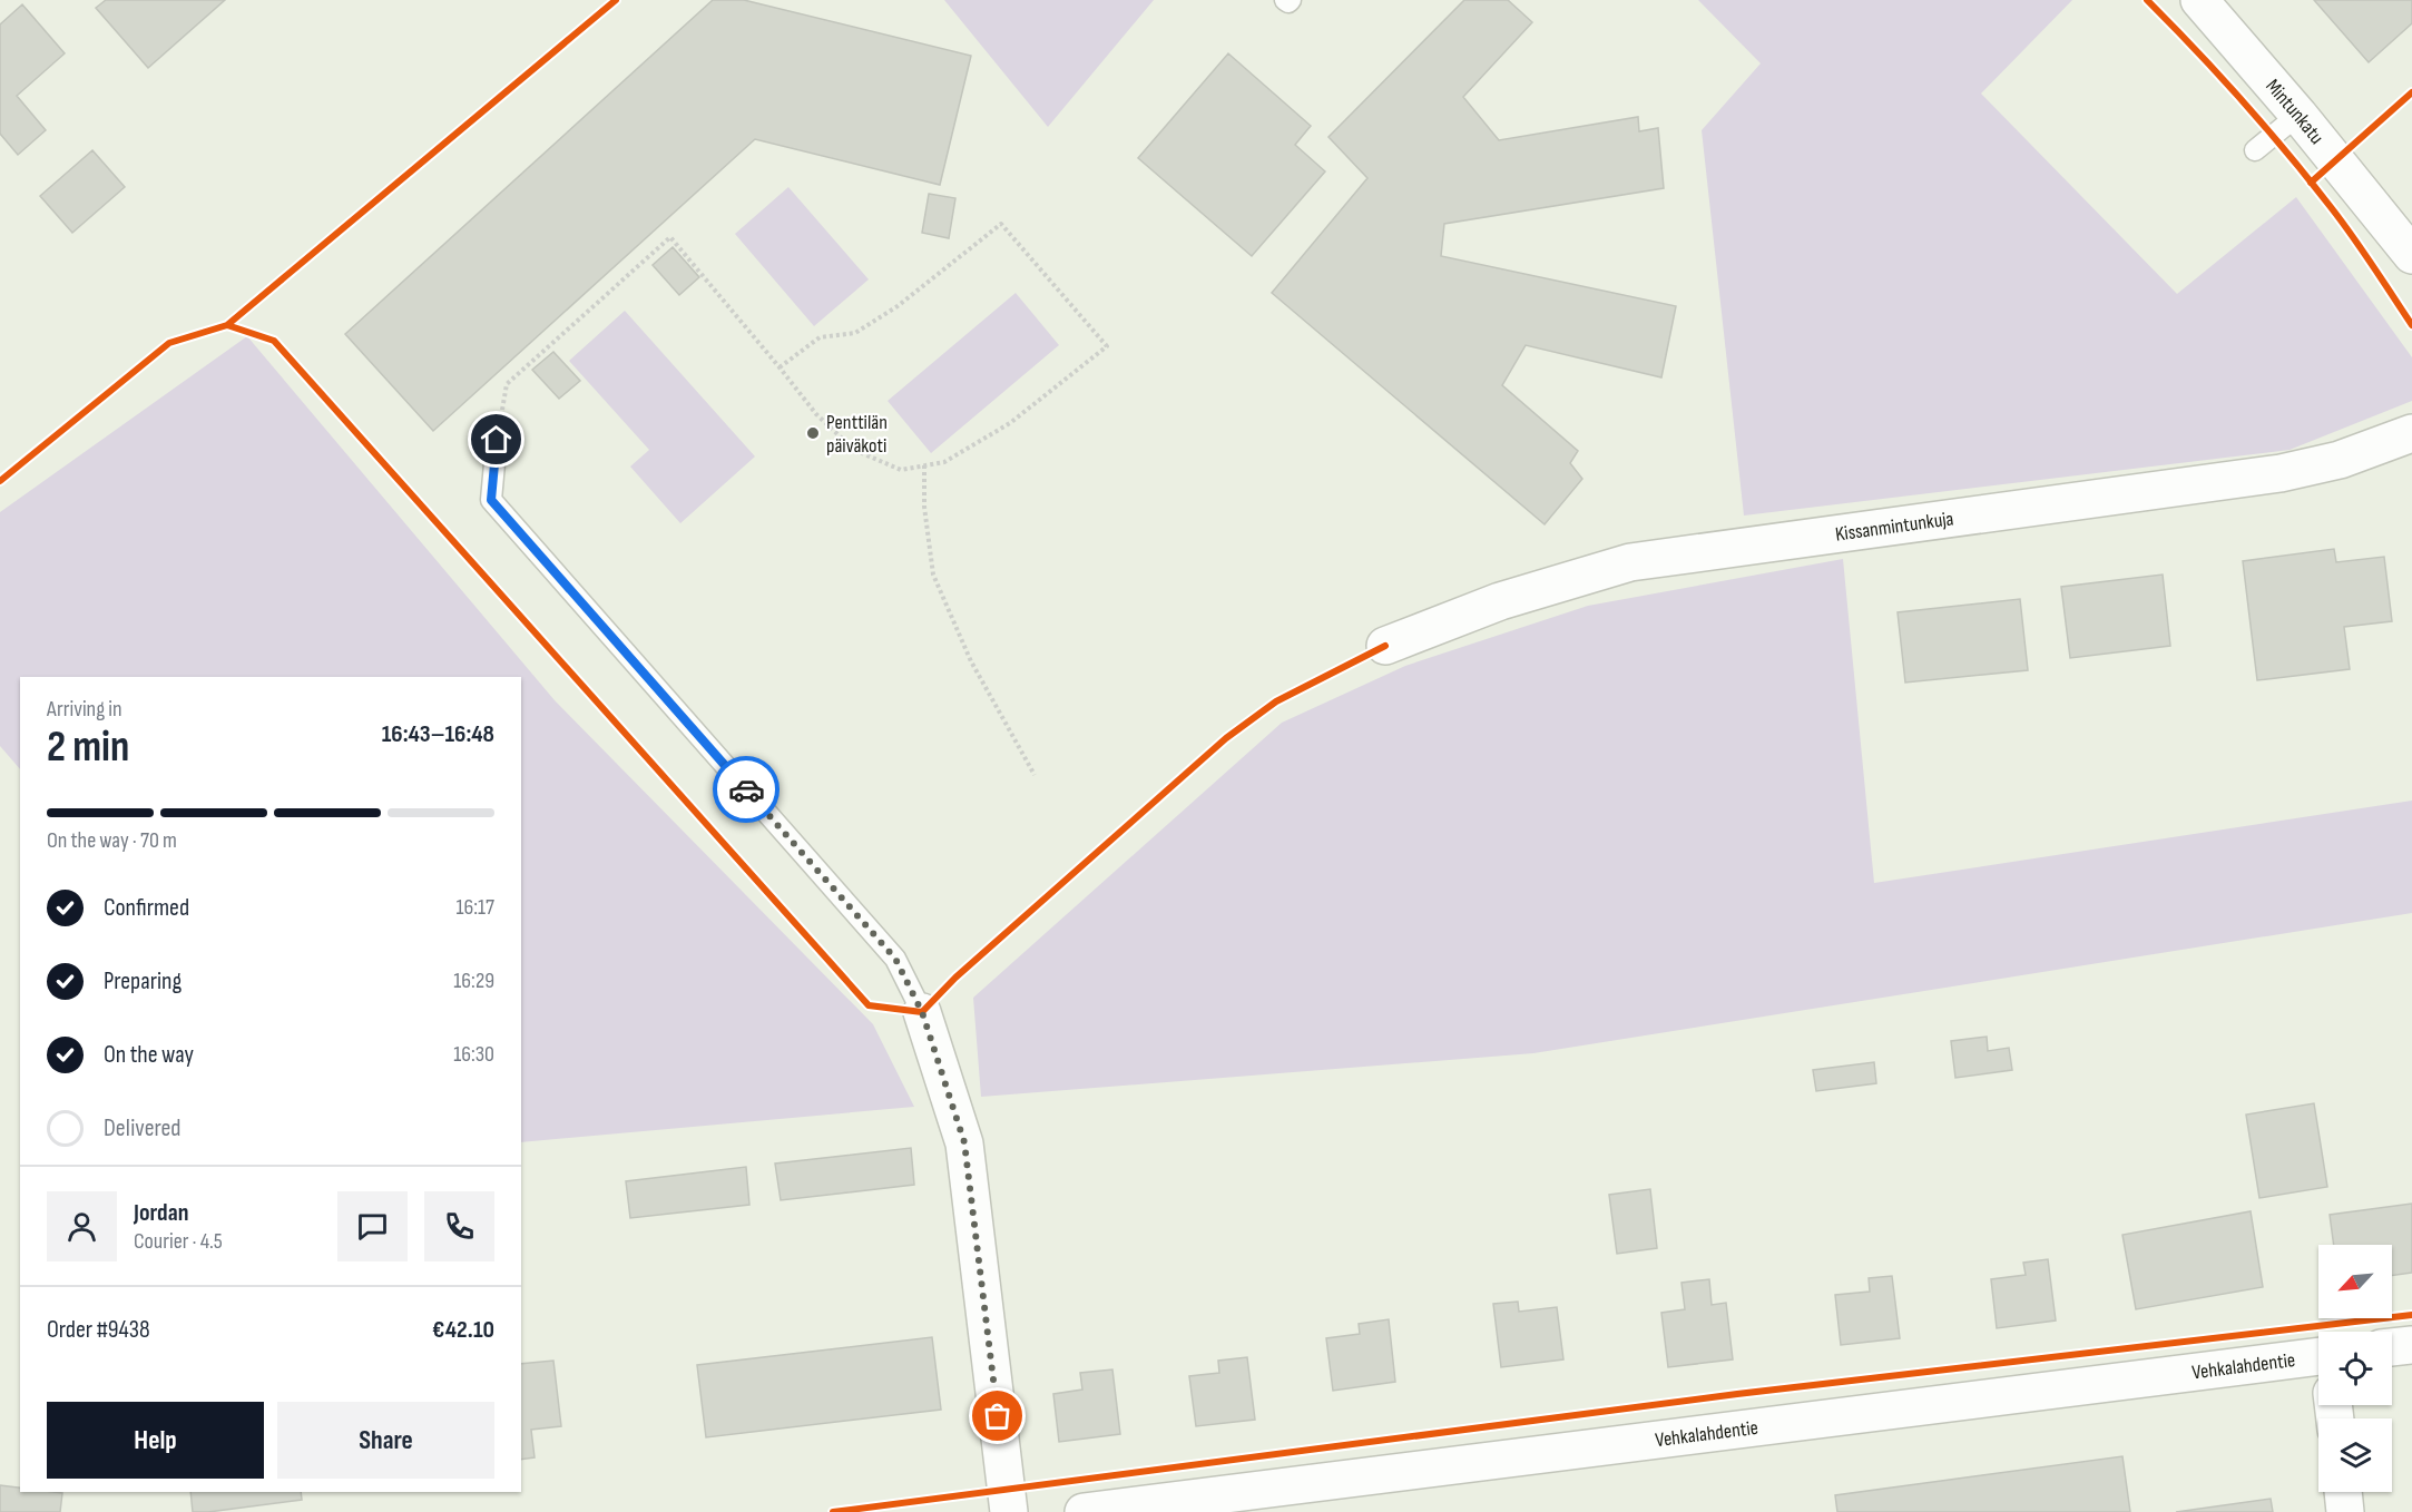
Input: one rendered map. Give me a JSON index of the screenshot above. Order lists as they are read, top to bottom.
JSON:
{
  "streets": {
    "street": ["Mintunkatu", "Kissanmintunkuja", "Vehkalahdentie"]
  },
  "places": ["Penttilän päiväkoti"],
  "north": "bottom left",
  "page": {
    "heading": ["2 min", "Arriving in", "16:43–16:48"],
    "panel": [
      "Jordan",
      "Courier · 4.5",
      "Order #9438",
      "€42.10"
    ],
    "bar": "On the way · 70 m",
    "list": [
      ["Confirmed", "16:17"],
      ["Preparing", "16:29"],
      ["On the way", "16:30"],
      "Delivered"
    ],
    "buttons": ["Help", "Share"]
  }
}
